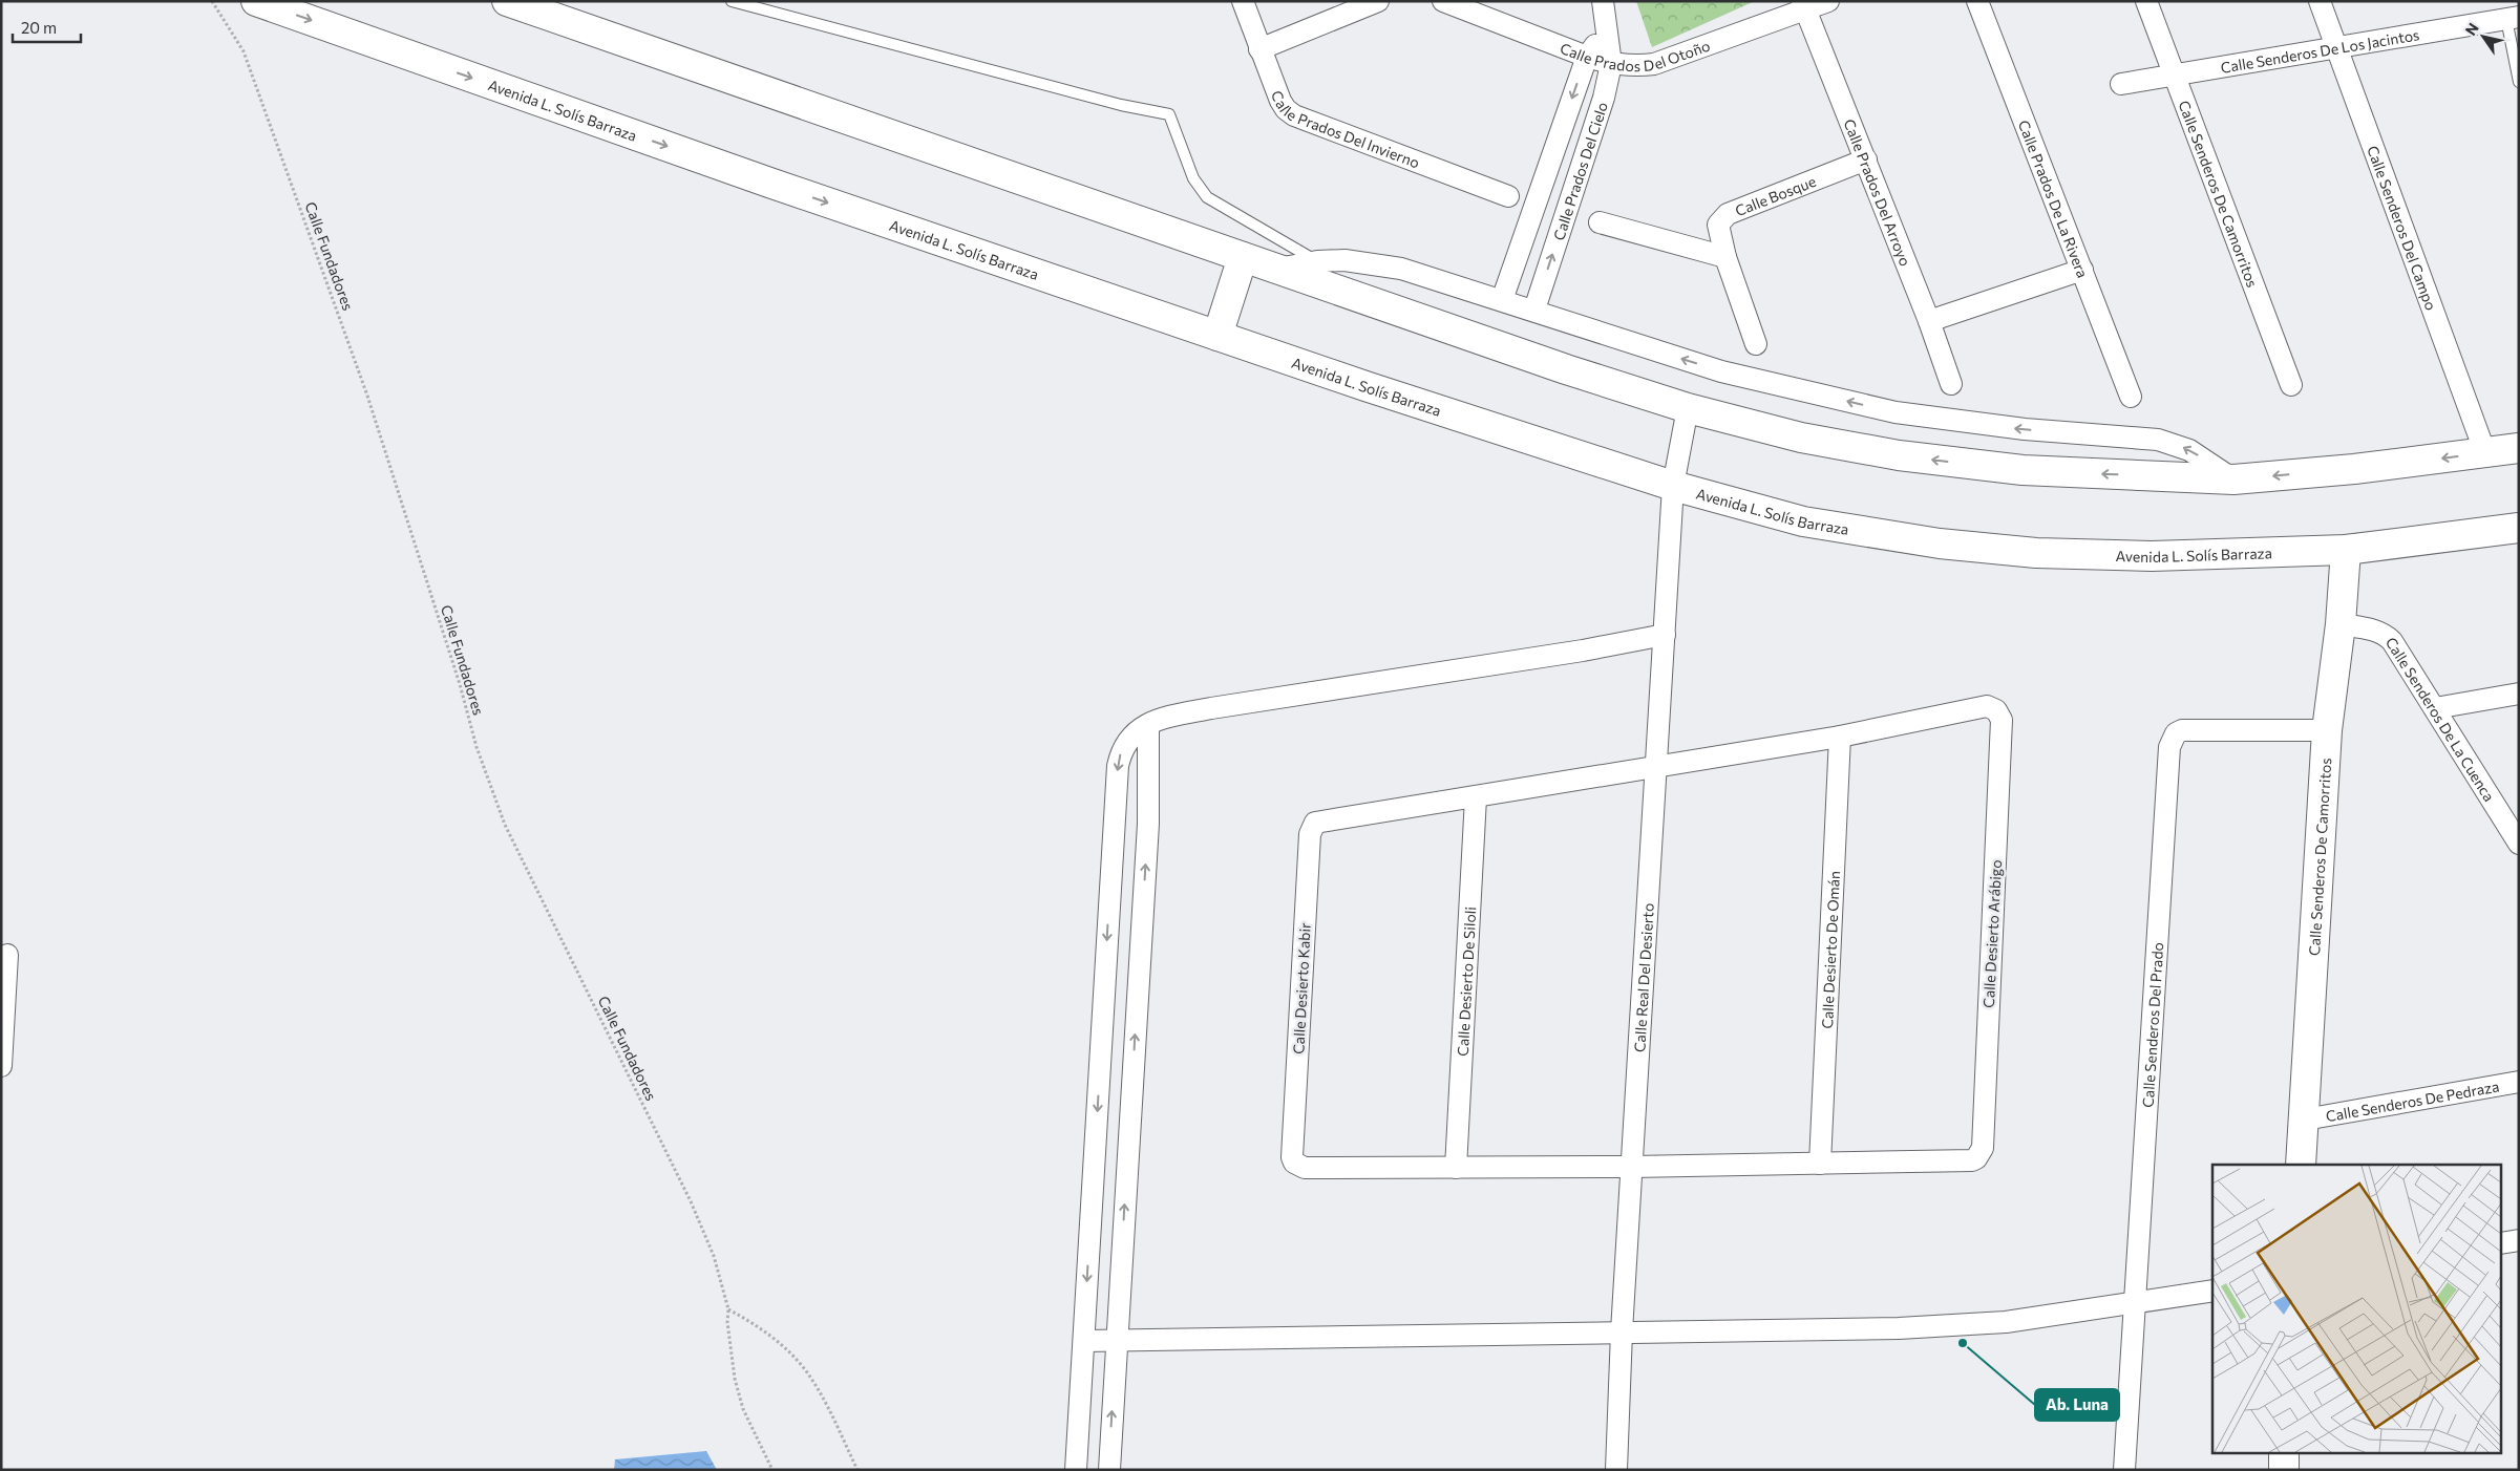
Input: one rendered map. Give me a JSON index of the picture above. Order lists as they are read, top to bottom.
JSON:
{
  "streets": {
    "main road": ["Avenida L. Solís Barraza", "Calle Senderos De Camorritos"],
    "street": [
      "Calle Prados Del Otoño",
      "Calle Senderos De Los Jacintos",
      "Calle Prados Del Invierno",
      "Calle Prados Del Cielo",
      "Calle Prados Del Arroyo",
      "Calle Bosque",
      "Calle Prados De La Rivera",
      "Calle Senderos Del Campo",
      "Calle Senderos De La Cuenca",
      "Calle Desierto Arábigo",
      "Calle Desierto De Omán",
      "Calle Real Del Desierto",
      "Calle Desierto De Siloli",
      "Calle Desierto Kabir",
      "Calle Senderos Del Prado",
      "Calle Senderos De Pedraza"
    ],
    "path": ["Calle Fundadores"]
  },
  "crossings": [
    ["Calle Prados Del Otoño", "Calle Prados Del Cielo"],
    ["Calle Prados Del Otoño", "Calle Prados Del Arroyo"],
    ["Calle Senderos De Los Jacintos", "Calle Senderos De Camorritos"],
    ["Calle Senderos De Los Jacintos", "Calle Senderos Del Campo"],
    ["Avenida L. Solís Barraza", "Calle Senderos De Camorritos"],
    ["Avenida L. Solís Barraza", "Calle Real Del Desierto"],
    ["Calle Prados Del Arroyo", "Calle Bosque"],
    ["Calle Senderos De Camorritos", "Calle Senderos De La Cuenca"],
    ["Calle Senderos De Camorritos", "Calle Senderos Del Prado"],
    ["Calle Senderos De Camorritos", "Calle Senderos De Pedraza"],
    ["Calle Desierto Arábigo", "Calle Desierto De Omán"],
    ["Calle Desierto Arábigo", "Calle Real Del Desierto"],
    ["Calle Desierto Arábigo", "Calle Desierto Kabir"],
    ["Calle Real Del Desierto", "Calle Desierto Kabir"],
    ["Calle Desierto De Siloli", "Calle Desierto Kabir"]
  ],
  "places": ["Ab. Luna"],
  "scale_bar": "20 m",
  "north": "top left"
}
